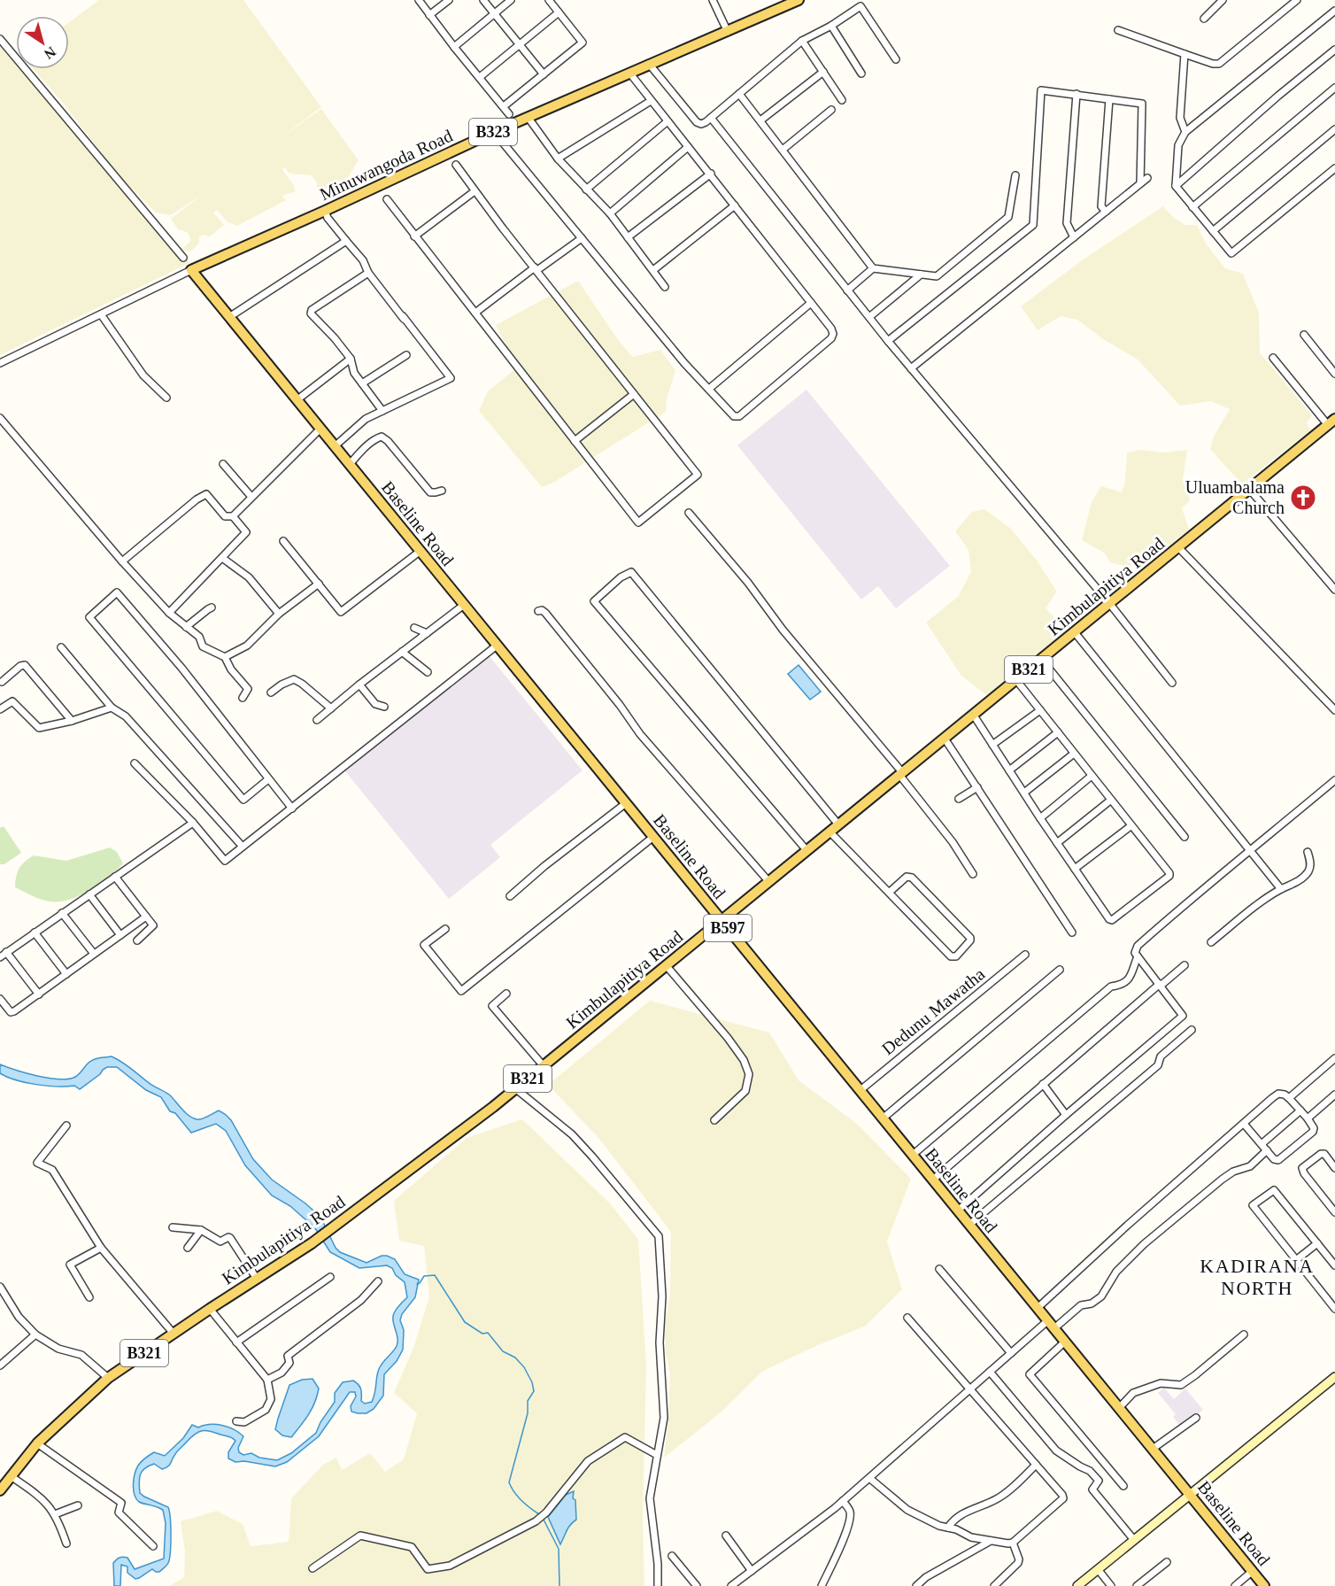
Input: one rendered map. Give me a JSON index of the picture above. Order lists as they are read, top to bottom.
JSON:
{
  "streets": {
    "main road": [
      "B323",
      "Minuwangoda Road",
      "Baseline Road",
      "Kimbulapitiya Road",
      "B321",
      "B597"
    ],
    "street": ["Dedunu Mawatha"]
  },
  "crossings": [
    ["Minuwangoda Road", "Baseline Road"],
    ["Baseline Road", "Kimbulapitiya Road"],
    ["Baseline Road", "Dedunu Mawatha"]
  ],
  "districts": ["KADIRANA NORTH"],
  "places": {
    "church": ["Uluambalama Church"]
  },
  "north": "bottom right"
}
